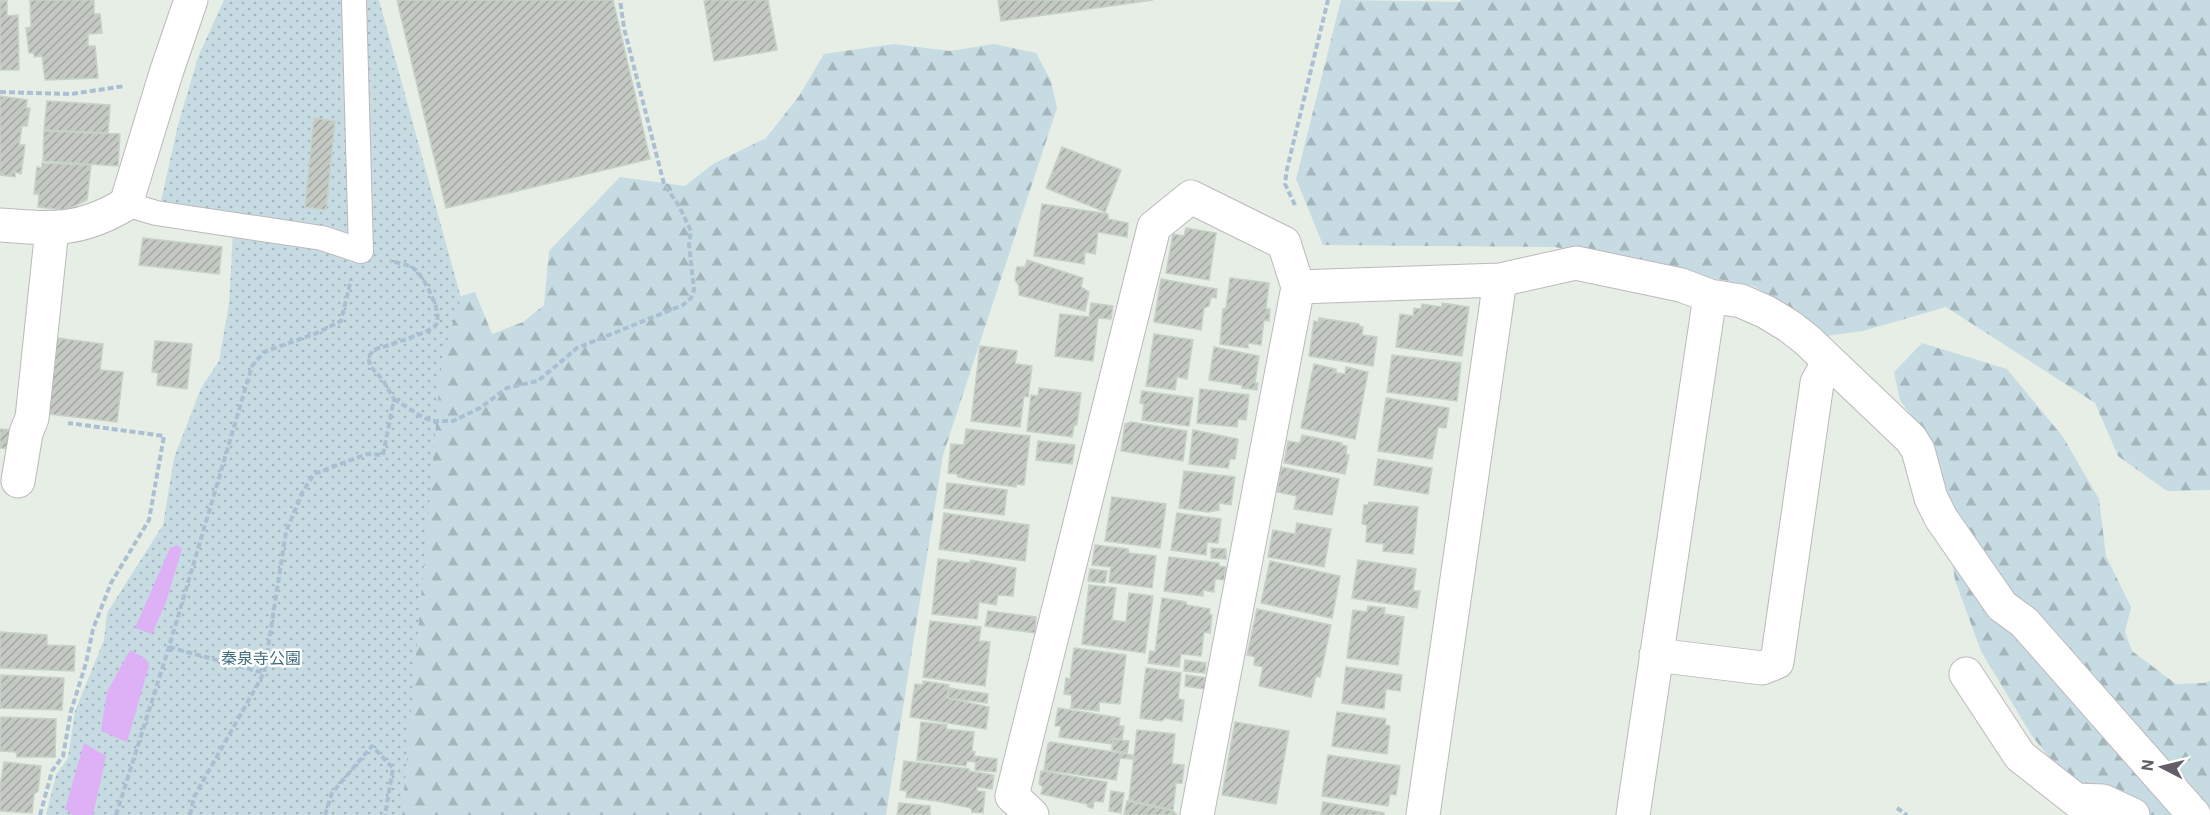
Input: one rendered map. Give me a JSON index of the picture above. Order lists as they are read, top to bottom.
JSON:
{
  "parks": ["秦泉寺公園"],
  "north": "left"
}
